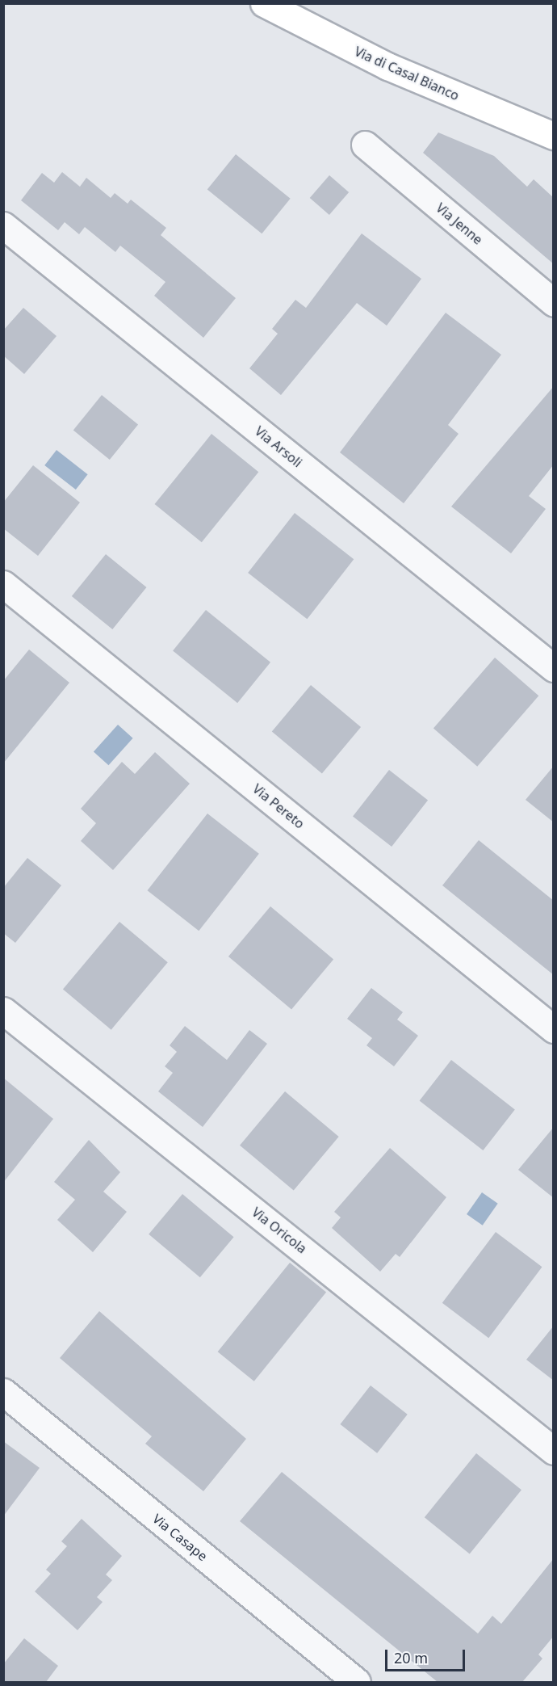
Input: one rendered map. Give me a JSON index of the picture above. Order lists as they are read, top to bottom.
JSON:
{
  "streets": {
    "main road": ["Via di Casal Bianco"],
    "street": [
      "Via Jenne",
      "Via Arsoli",
      "Via Pereto",
      "Via Oricola",
      "Via Casape"
    ]
  },
  "scale_bar": "20 m"
}
